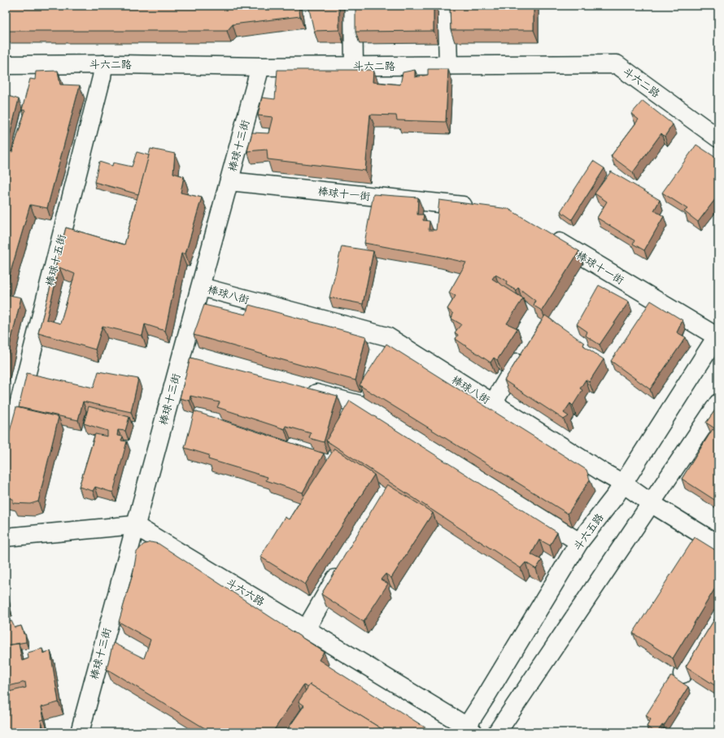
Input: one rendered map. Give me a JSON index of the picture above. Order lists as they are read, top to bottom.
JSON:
{
  "streets": {
    "street": [
      "斗六二路",
      "棒球十三街",
      "棒球十一街",
      "棒球十五街",
      "棒球八街",
      "斗六五路",
      "斗六六路"
    ]
  },
  "crossings": [
    ["斗六二路", "棒球十三街"],
    ["斗六二路", "棒球十五街"],
    ["棒球十三街", "棒球十一街"],
    ["棒球十三街", "棒球八街"],
    ["棒球十三街", "斗六六路"],
    ["棒球十一街", "斗六五路"],
    ["棒球八街", "斗六五路"],
    ["斗六五路", "斗六六路"]
  ]
}
